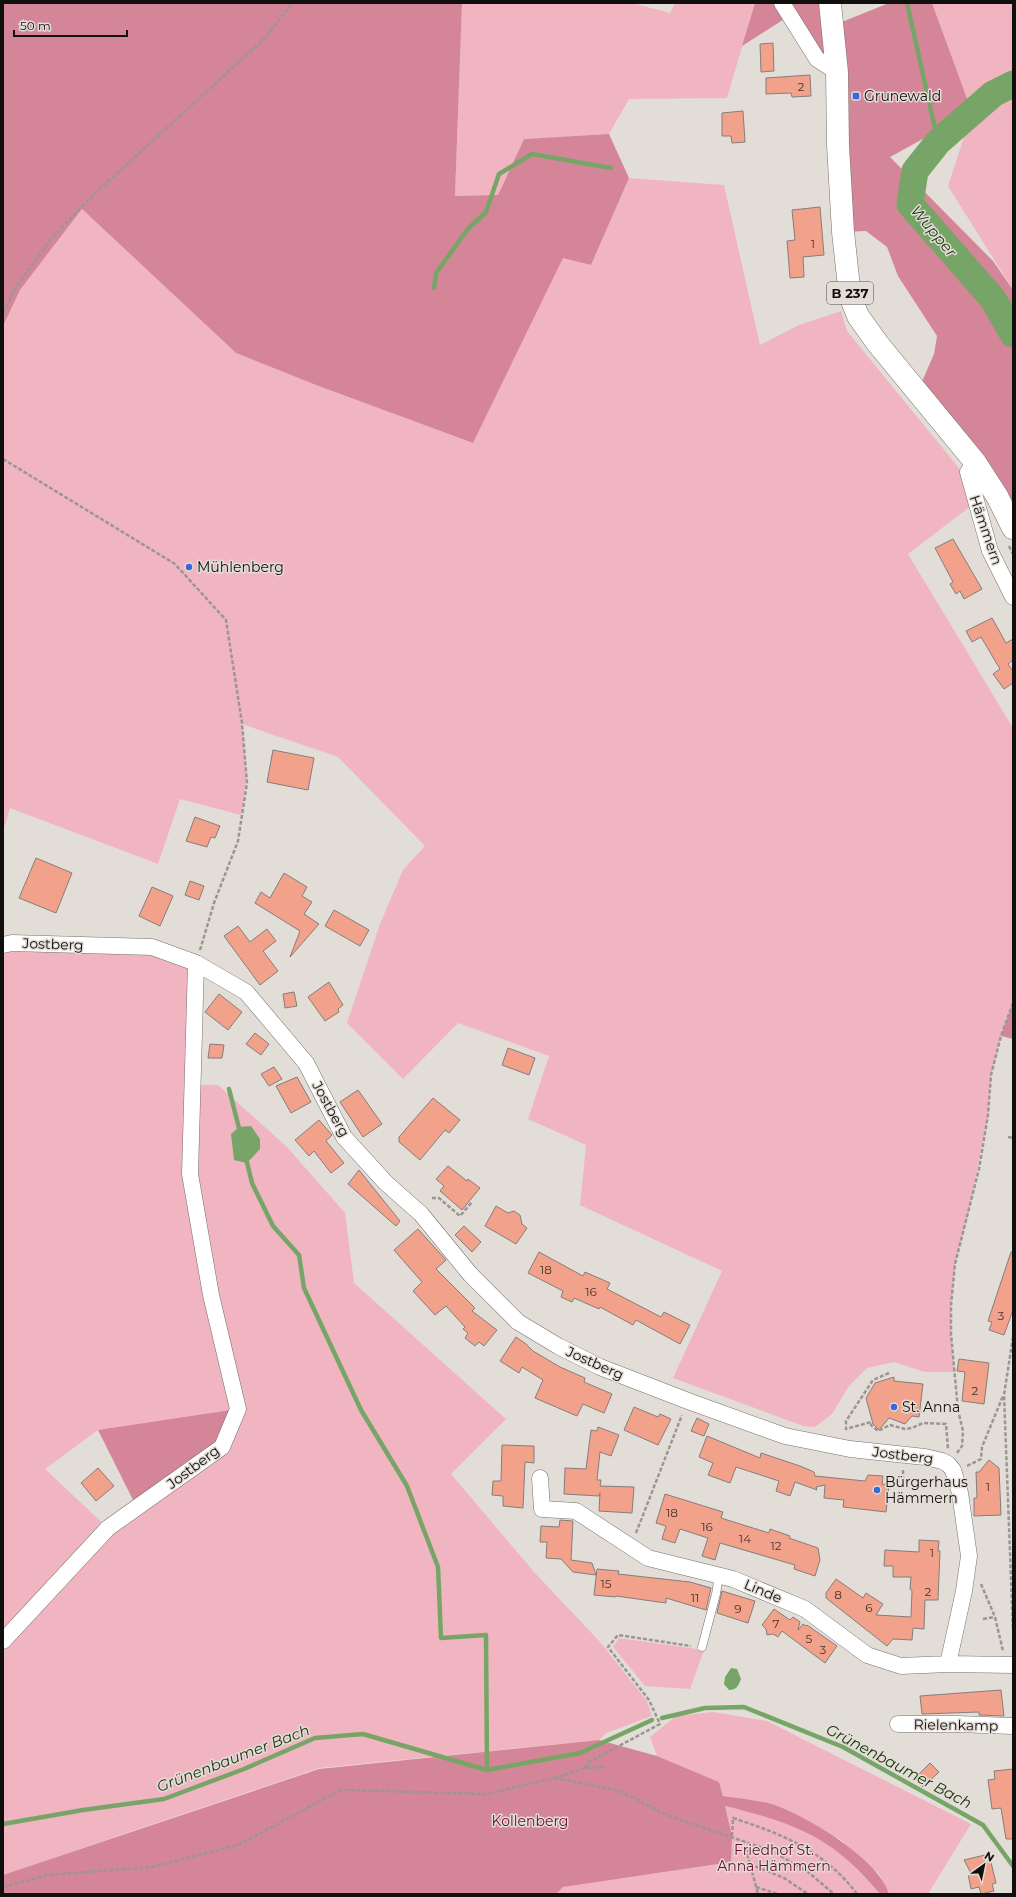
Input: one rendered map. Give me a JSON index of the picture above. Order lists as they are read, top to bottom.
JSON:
{
  "streets": {
    "main road": ["B 237"],
    "street": [
      "Hämmern",
      "Jostberg",
      "Linde",
      "Rielenkamp"
    ]
  },
  "crossings": [
    ["B 237", "Hämmern"],
    ["Jostberg", "Linde"]
  ],
  "water": ["Wupper", "Grünenbaumer Bach"],
  "parks": ["Kollenberg", "Friedhof St. Anna Hämmern"],
  "places": {
    "transit": ["Grunewald"],
    "other": ["Mühlenberg", "St. Anna", "Bürgerhaus Hämmern"]
  },
  "house_numbers": [
    "2",
    "1",
    "18",
    "16",
    "3",
    "2",
    "1",
    "18",
    "16",
    "14",
    "12",
    "1",
    "15",
    "2",
    "8",
    "11",
    "6",
    "9",
    "7",
    "5",
    "3"
  ],
  "scale_bar": "50 m",
  "north": "top right"
}
